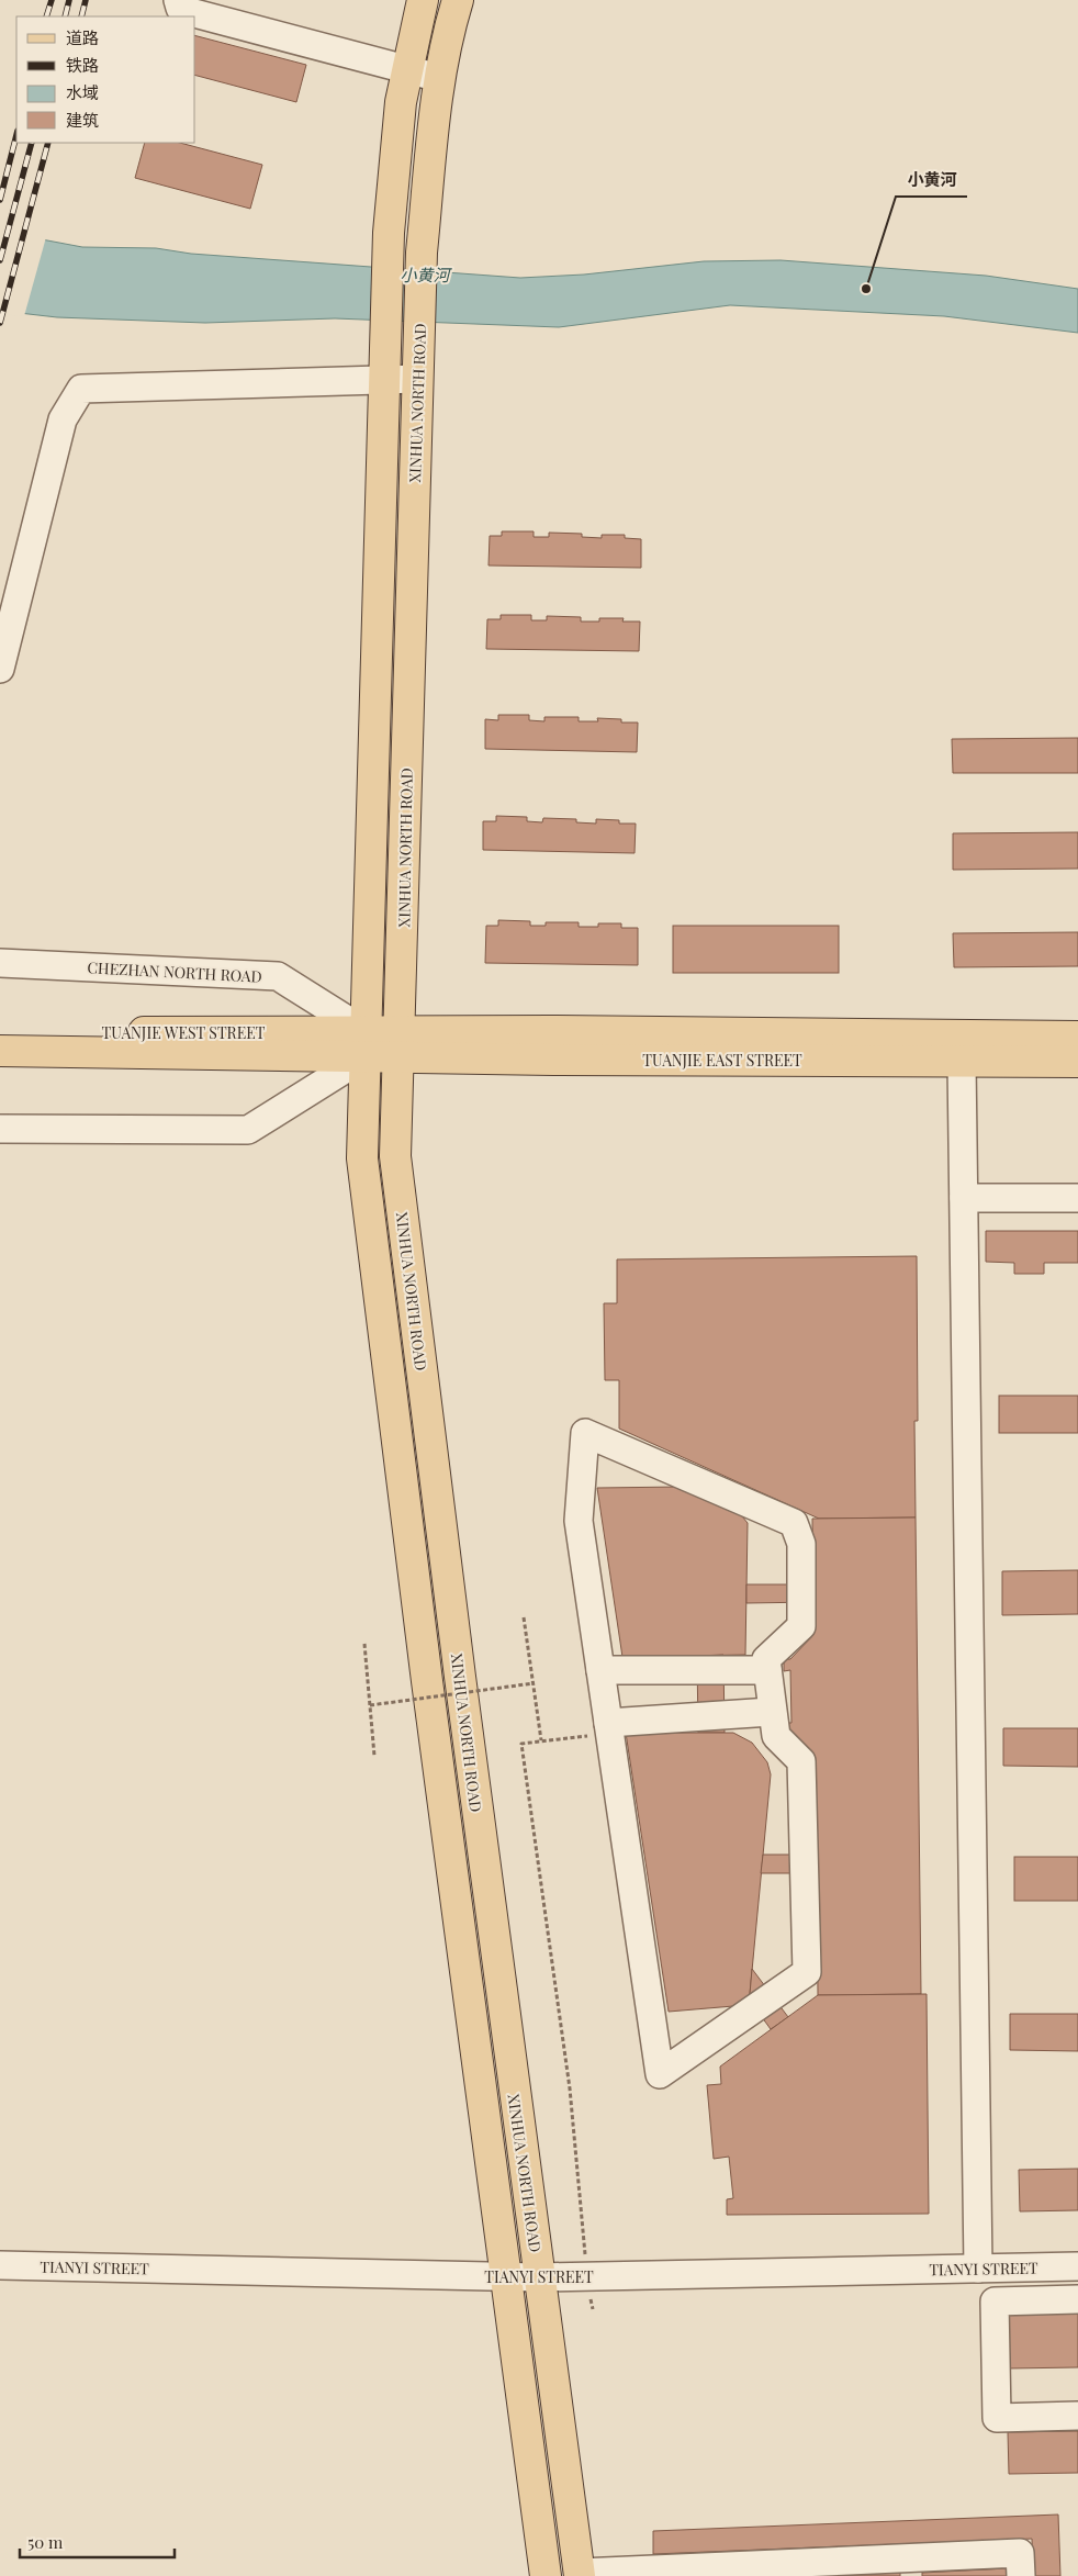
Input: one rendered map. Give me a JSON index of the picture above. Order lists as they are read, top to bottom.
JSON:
{
  "streets": {
    "main road": ["XINHUA NORTH ROAD", "TUANJIE WEST STREET", "TUANJIE EAST STREET"],
    "street": ["CHEZHAN NORTH ROAD", "TIANYI STREET"]
  },
  "crossings": [
    ["XINHUA NORTH ROAD", "TUANJIE EAST STREET"],
    ["XINHUA NORTH ROAD", "TIANYI STREET"],
    ["CHEZHAN NORTH ROAD", "TUANJIE WEST STREET"],
    ["CHEZHAN NORTH ROAD", "TUANJIE EAST STREET"],
    ["TUANJIE WEST STREET", "TUANJIE EAST STREET"]
  ],
  "water": ["小黄河"],
  "places": ["小黄河"],
  "legend": [
    "道路",
    "铁路",
    "水域",
    "建筑"
  ],
  "scale_bar": "50 m"
}
